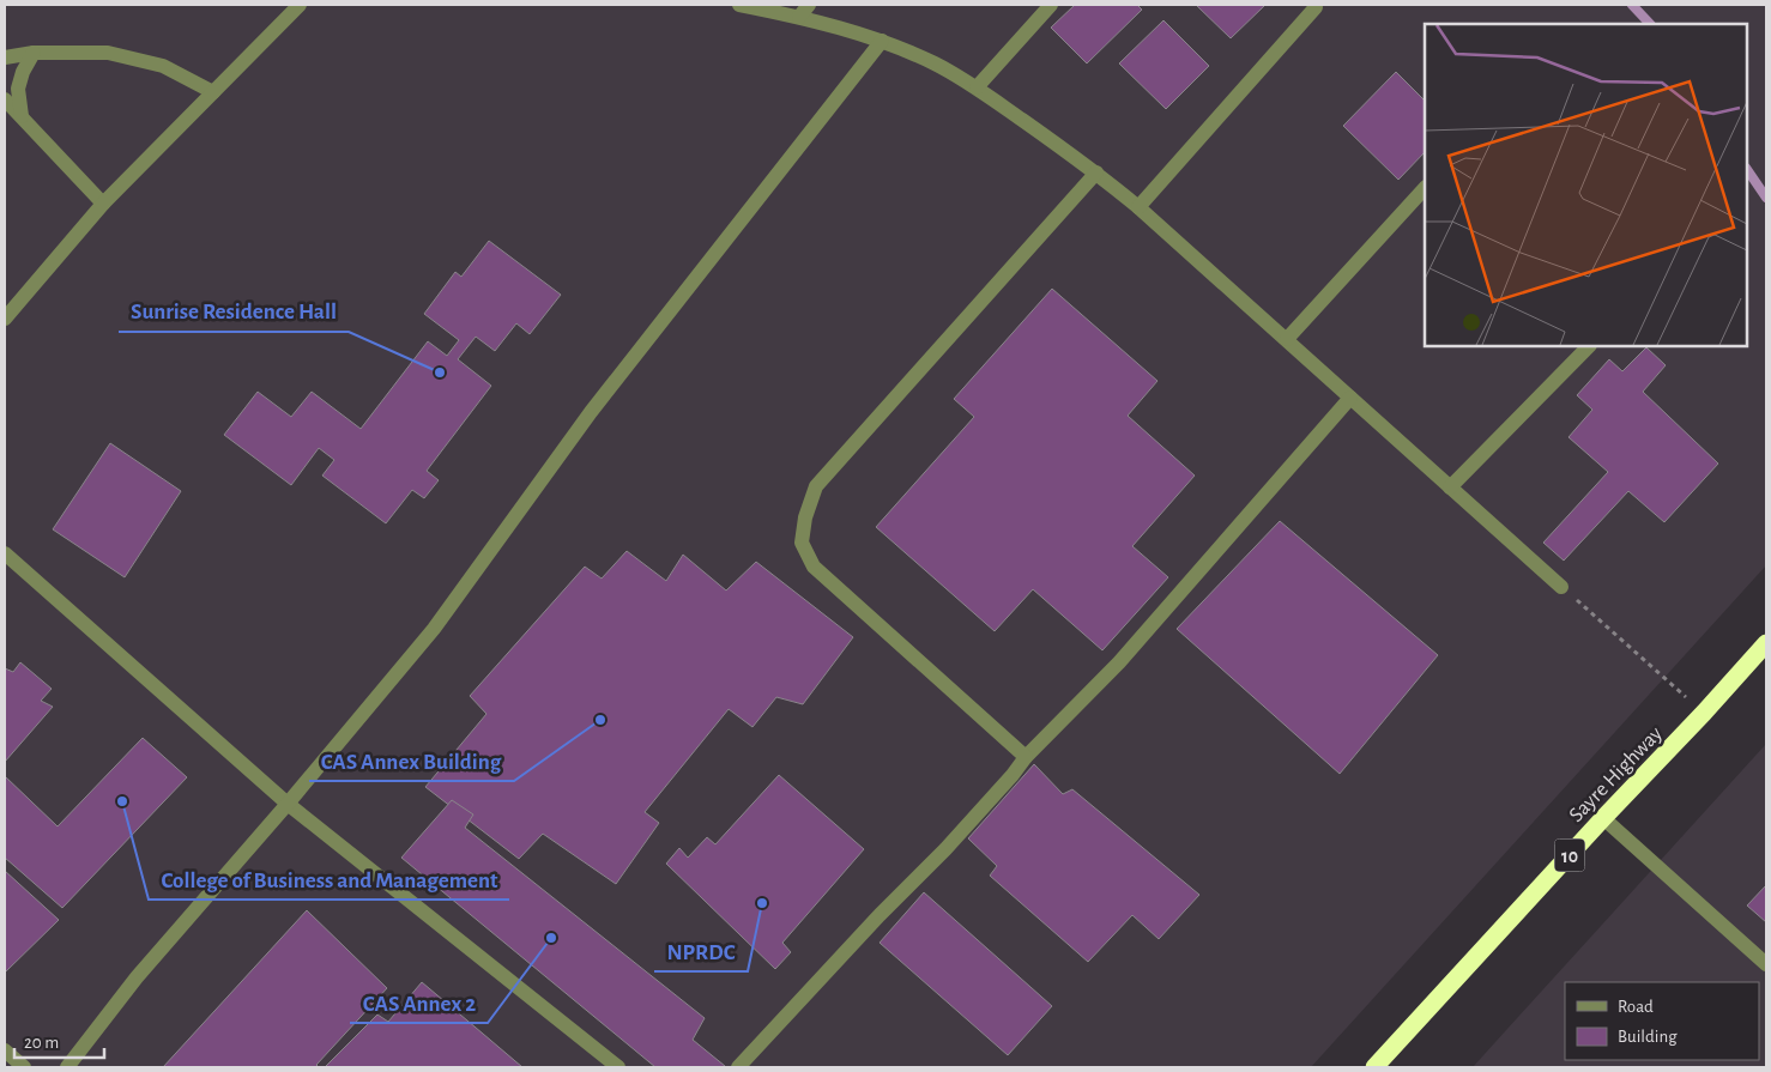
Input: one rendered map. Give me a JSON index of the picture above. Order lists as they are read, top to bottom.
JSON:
{
  "streets": {
    "highway": ["Sayre Highway", "10"]
  },
  "places": [
    "Sunrise Residence Hall",
    "CAS Annex Building",
    "College of Business and Management",
    "NPRDC",
    "CAS Annex 2"
  ],
  "legend": ["Road", "Building"],
  "scale_bar": "20 m"
}
